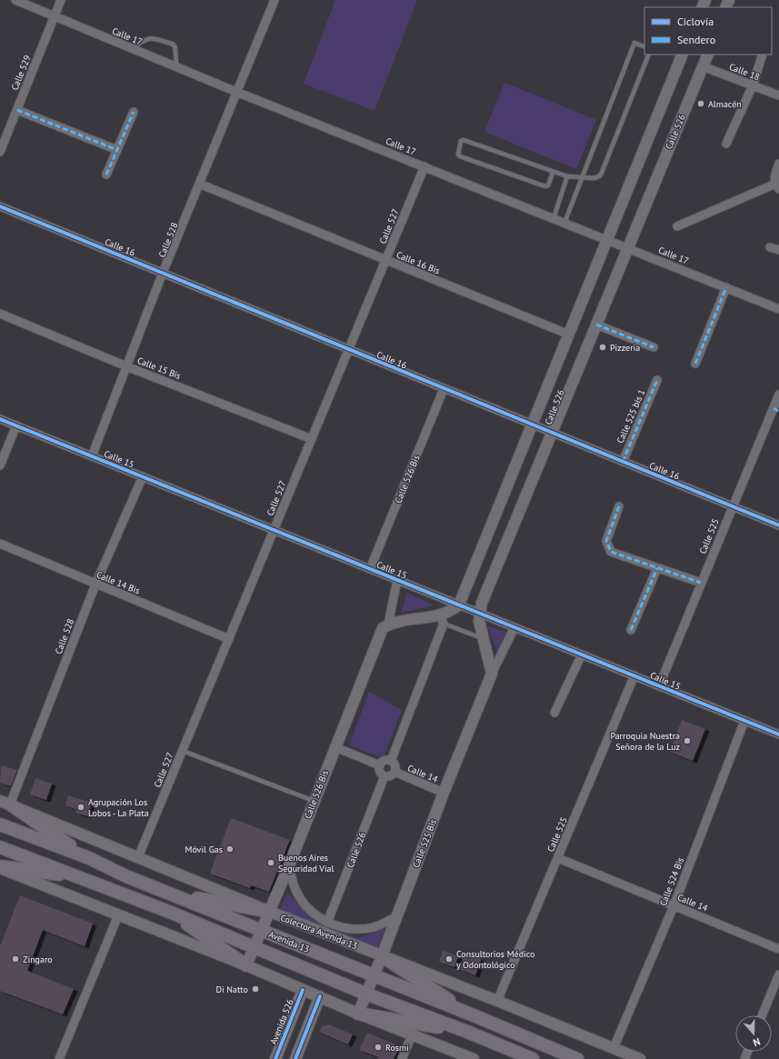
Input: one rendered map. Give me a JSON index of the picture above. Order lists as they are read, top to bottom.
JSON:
{
  "streets": {
    "main road": [
      "Calle 526",
      "Calle 526 Bis",
      "Calle 525 Bis",
      "Colectora Avenida 13",
      "Avenida 13",
      "Avenida 526"
    ],
    "street": [
      "Calle 17",
      "Calle 18",
      "Calle 529",
      "Calle 527",
      "Calle 528",
      "Calle 16",
      "Calle 16 Bis",
      "Calle 15 Bis",
      "Calle 525 bis 1",
      "Calle 15",
      "Calle 525",
      "Calle 14 Bis",
      "Calle 14",
      "Calle 524 Bis"
    ]
  },
  "crossings": [
    ["Calle 17", "Calle 529"],
    ["Calle 17", "Calle 526"],
    ["Calle 17", "Calle 527"],
    ["Calle 17", "Calle 528"],
    ["Calle 18", "Calle 526"],
    ["Calle 526", "Calle 16"],
    ["Calle 526", "Calle 16 Bis"],
    ["Calle 526", "Calle 15"],
    ["Calle 526", "Calle 14"],
    ["Calle 527", "Calle 16"],
    ["Calle 527", "Calle 16 Bis"],
    ["Calle 527", "Calle 15 Bis"],
    ["Calle 527", "Calle 15"],
    ["Calle 527", "Calle 14 Bis"],
    ["Calle 527", "Colectora Avenida 13"],
    ["Calle 528", "Calle 16"],
    ["Calle 528", "Calle 16 Bis"],
    ["Calle 528", "Calle 15 Bis"],
    ["Calle 528", "Calle 15"],
    ["Calle 528", "Calle 14 Bis"],
    ["Calle 528", "Colectora Avenida 13"],
    ["Calle 16", "Calle 525 bis 1"],
    ["Calle 16", "Calle 526 Bis"],
    ["Calle 16", "Calle 525"],
    ["Calle 15", "Calle 526 Bis"],
    ["Calle 15", "Calle 525"],
    ["Calle 15", "Calle 525 Bis"],
    ["Calle 15", "Calle 524 Bis"],
    ["Calle 526 Bis", "Colectora Avenida 13"],
    ["Calle 526 Bis", "Avenida 13"],
    ["Calle 525", "Calle 14"],
    ["Calle 525", "Colectora Avenida 13"],
    ["Calle 14", "Calle 525 Bis"],
    ["Calle 14", "Calle 524 Bis"],
    ["Calle 525 Bis", "Colectora Avenida 13"],
    ["Calle 525 Bis", "Avenida 13"],
    ["Calle 524 Bis", "Colectora Avenida 13"]
  ],
  "places": [
    "Almacén",
    "Pizzeria",
    "Parroquia Nuestra Señora de la Luz",
    "Agrupación Los Lobos - La Plata",
    "Móvil Gas",
    "Buenos Aires Seguridad Vial",
    "Zingaro",
    "Consultorios Médico y Odontológico",
    "Di Natto",
    "Rosmi"
  ],
  "legend": ["Ciclovía", "Sendero"],
  "north": "bottom"
}
